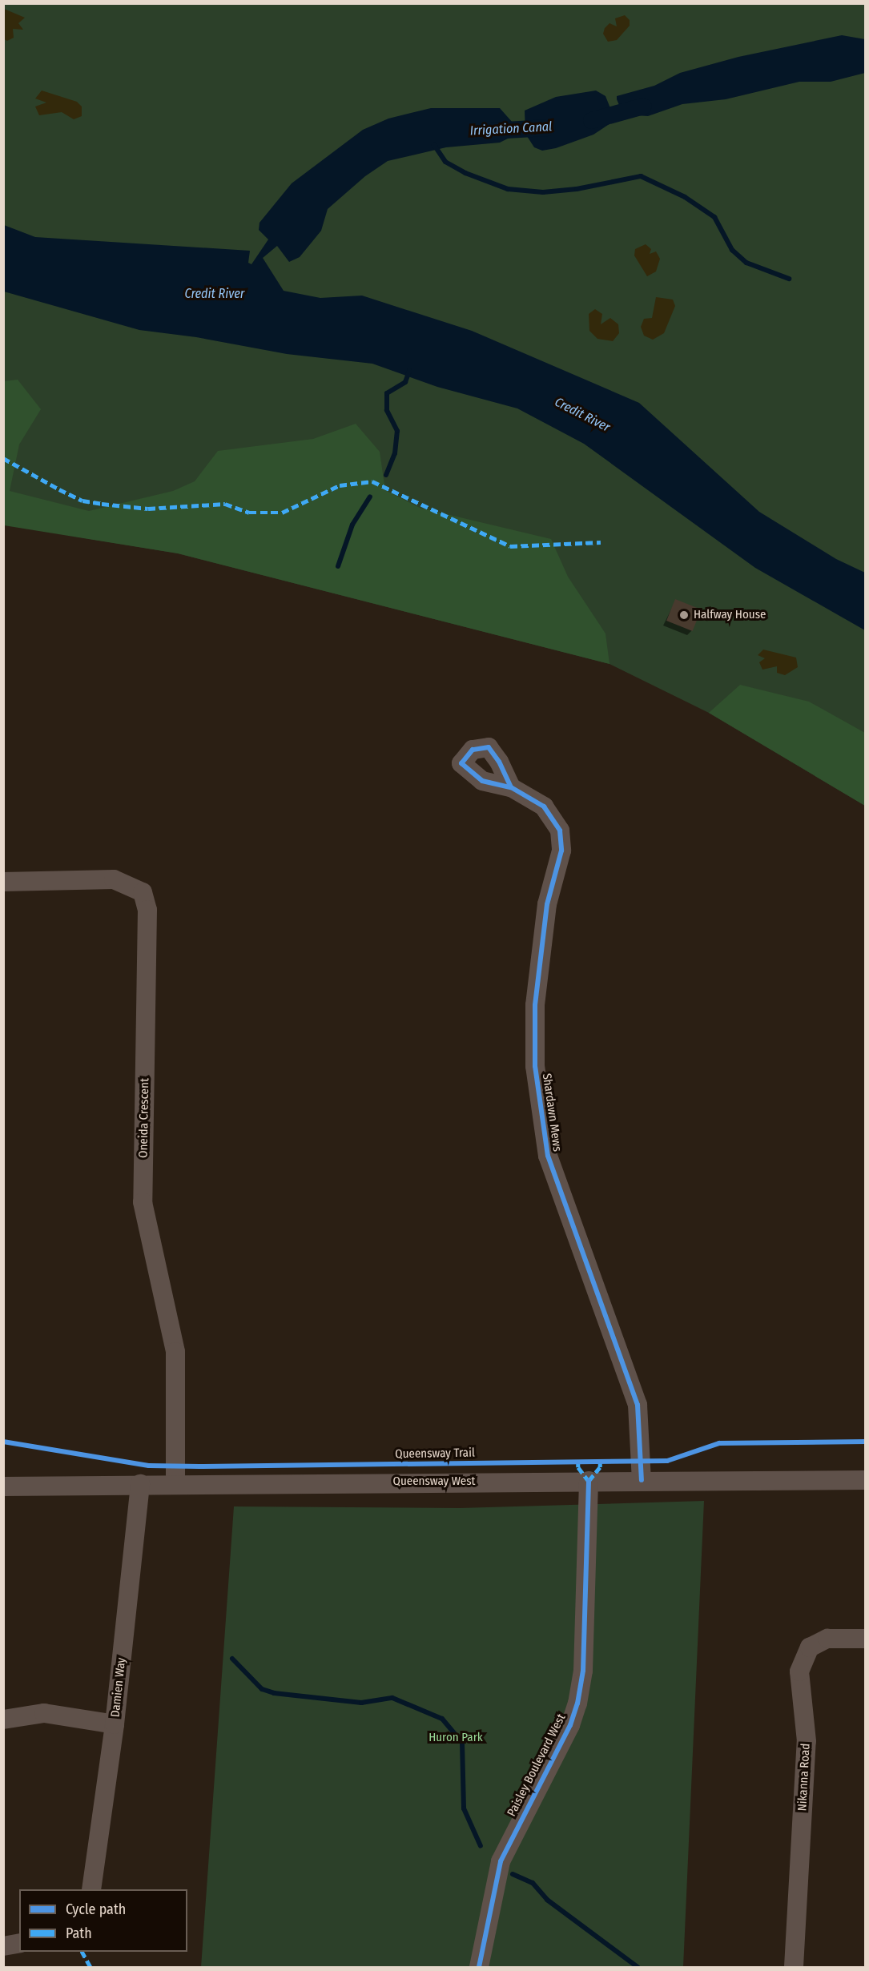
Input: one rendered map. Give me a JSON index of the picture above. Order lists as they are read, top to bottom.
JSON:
{
  "streets": {
    "street": [
      "Shardawn Mews",
      "Oneida Crescent",
      "Queensway West",
      "Damien Way",
      "Paisley Boulevard West",
      "Nikanna Road"
    ],
    "cycle path": ["Queensway Trail"]
  },
  "crossings": [
    ["Shardawn Mews", "Queensway West"],
    ["Oneida Crescent", "Queensway West"],
    ["Queensway West", "Damien Way"],
    ["Queensway West", "Paisley Boulevard West"]
  ],
  "water": ["Irrigation Canal", "Credit River"],
  "parks": ["Huron Park"],
  "places": ["Halfway House"],
  "legend": ["Cycle path", "Path"]
}
